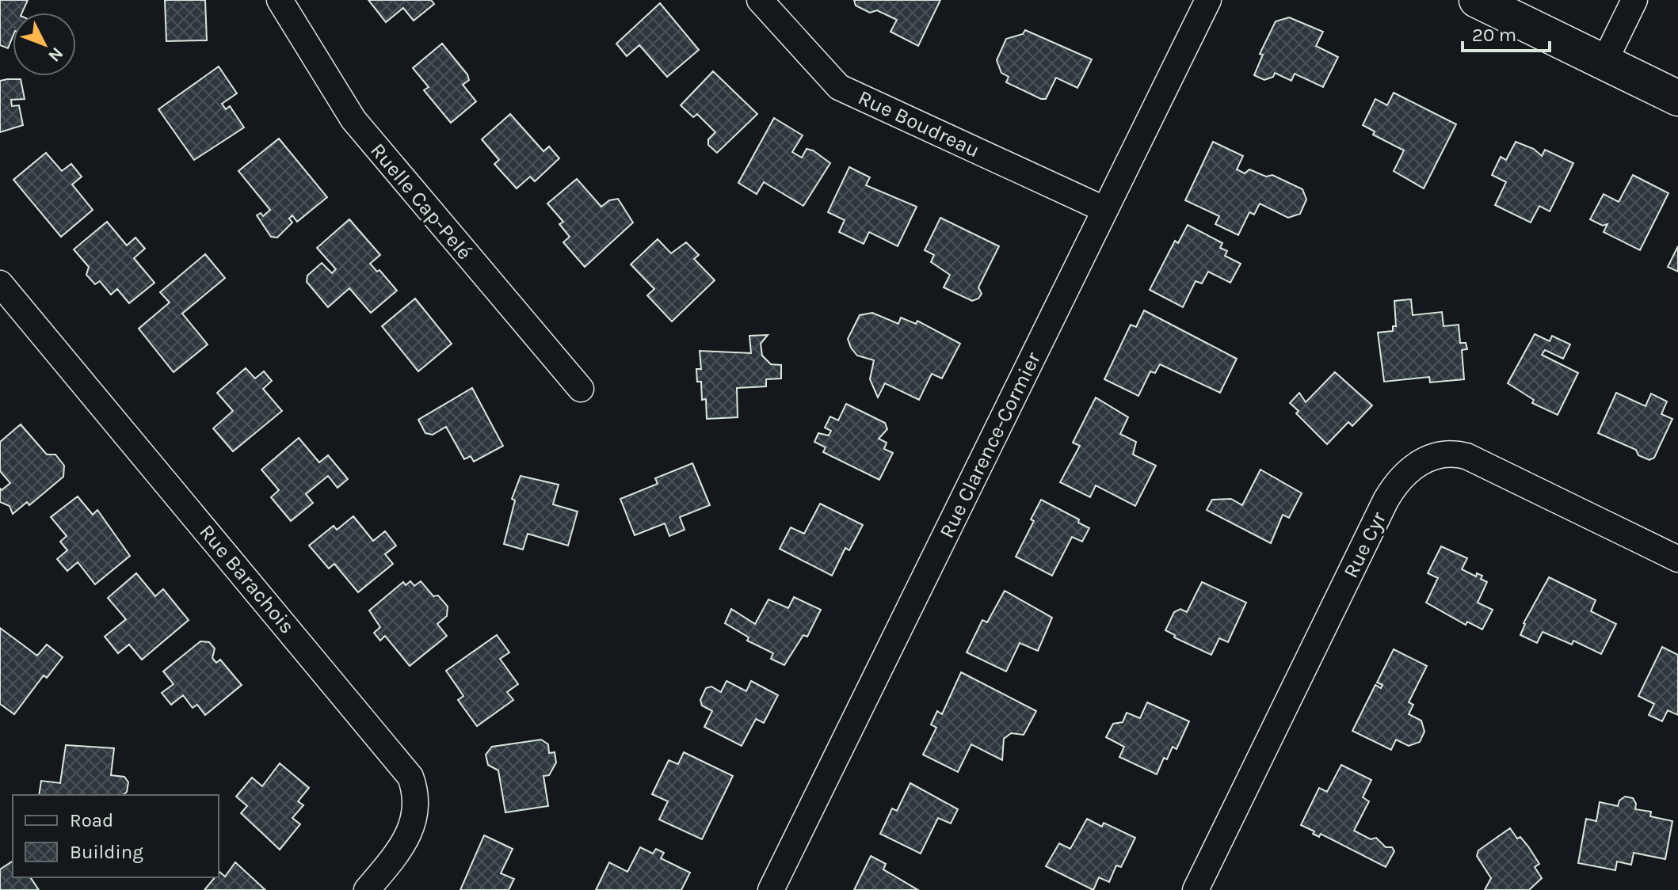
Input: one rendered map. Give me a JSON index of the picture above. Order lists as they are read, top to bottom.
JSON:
{
  "streets": {
    "street": [
      "Rue Boudreau",
      "Ruelle Cap-Pelé",
      "Rue Clarence-Cormier",
      "Rue Cyr",
      "Rue Barachois"
    ]
  },
  "crossings": [
    ["Rue Boudreau", "Rue Clarence-Cormier"]
  ],
  "legend": ["Road", "Building"],
  "scale_bar": "20 m",
  "north": "bottom right"
}
